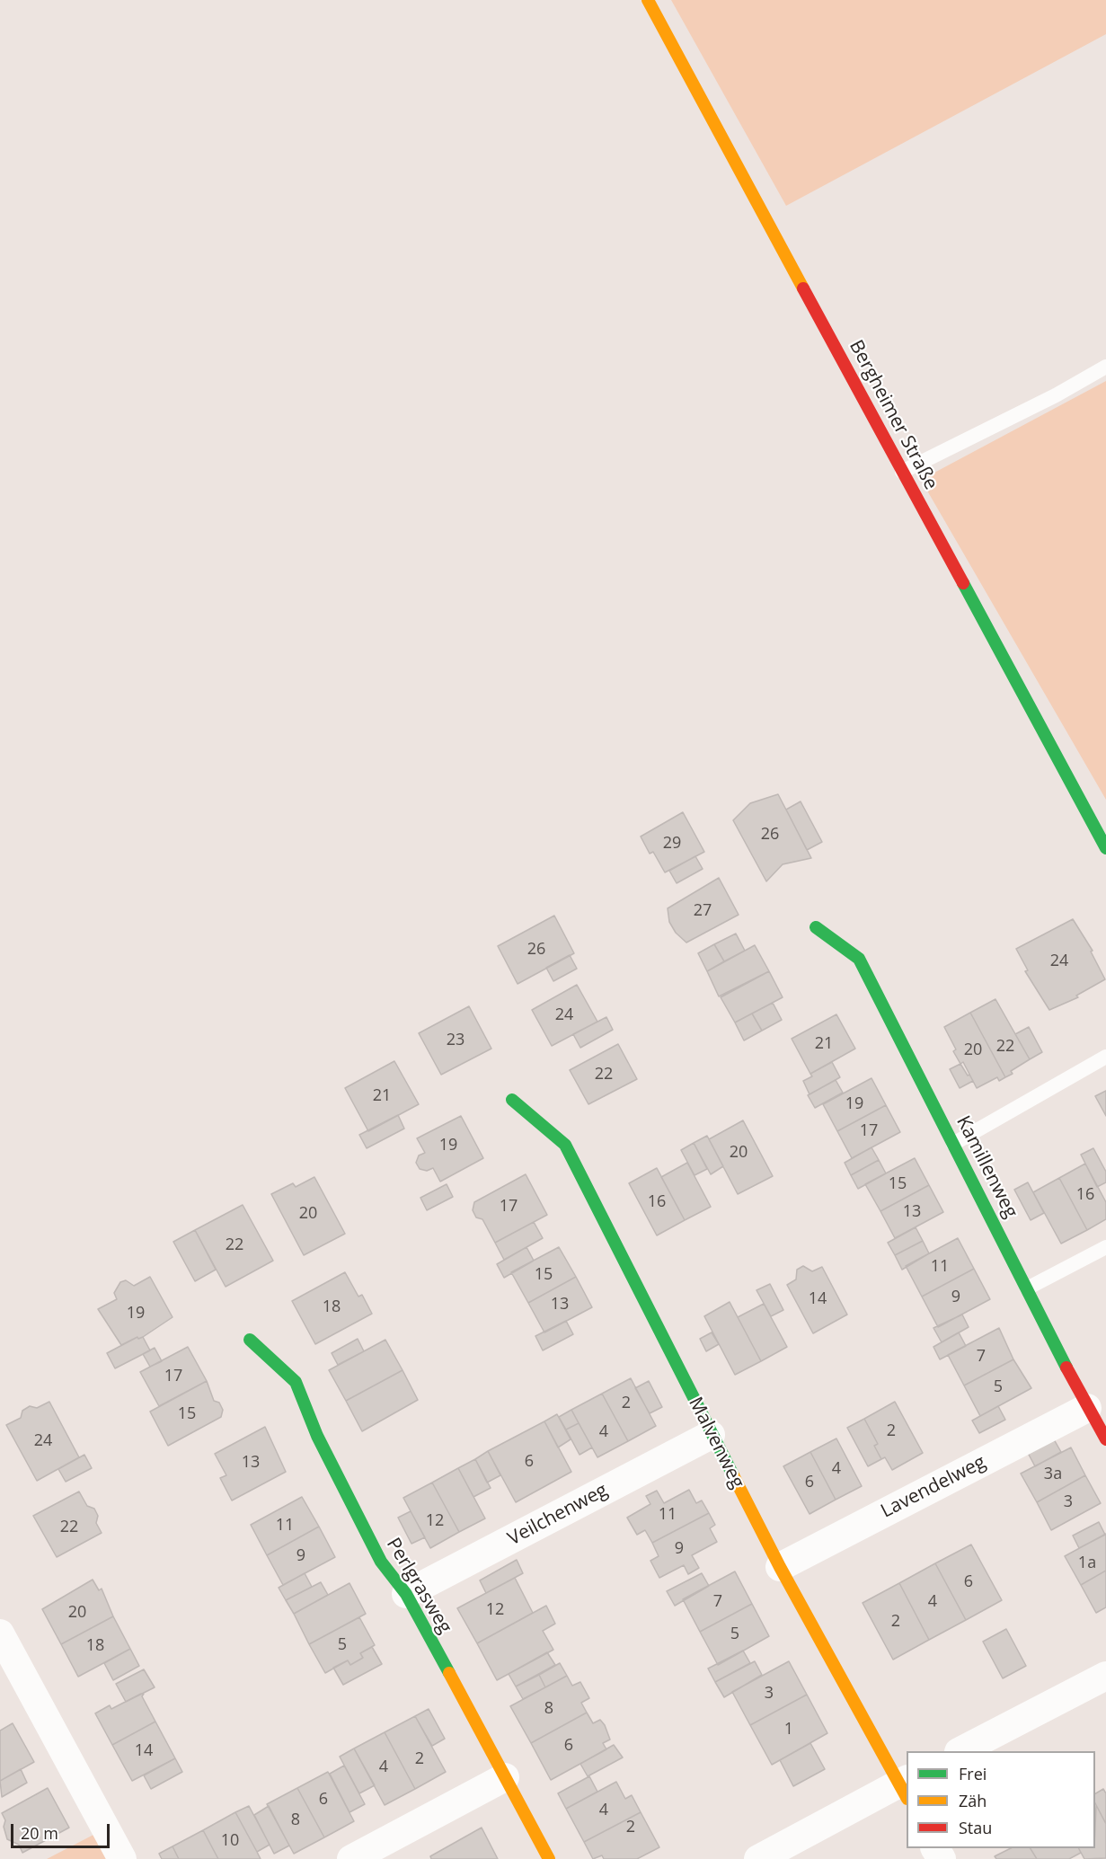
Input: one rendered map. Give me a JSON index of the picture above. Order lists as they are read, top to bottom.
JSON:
{
  "streets": {
    "street": [
      "Bergheimer Straße",
      "Kamillenweg",
      "Malvenweg",
      "Lavendelweg",
      "Veilchenweg",
      "Perlgrasweg"
    ]
  },
  "crossings": [
    ["Kamillenweg", "Lavendelweg"],
    ["Malvenweg", "Lavendelweg"],
    ["Malvenweg", "Veilchenweg"],
    ["Veilchenweg", "Perlgrasweg"]
  ],
  "house_numbers": [
    "26",
    "29",
    "27",
    "26",
    "24",
    "24",
    "23",
    "21",
    "22",
    "20",
    "22",
    "21",
    "19",
    "17",
    "19",
    "20",
    "15",
    "16",
    "16",
    "17",
    "13",
    "20",
    "22",
    "11",
    "15",
    "9",
    "14",
    "13",
    "18",
    "19",
    "7",
    "17",
    "5",
    "2",
    "15",
    "2",
    "4",
    "24",
    "6",
    "13",
    "4",
    "3a",
    "6",
    "3",
    "11",
    "12",
    "11",
    "22",
    "9",
    "9",
    "1a",
    "6",
    "7",
    "4",
    "12",
    "20",
    "2",
    "5",
    "5",
    "18",
    "3",
    "8",
    "1",
    "6",
    "14",
    "2",
    "4",
    "6",
    "4",
    "8",
    "2",
    "10"
  ],
  "legend": ["Frei", "Zäh", "Stau"],
  "scale_bar": "20 m"
}
